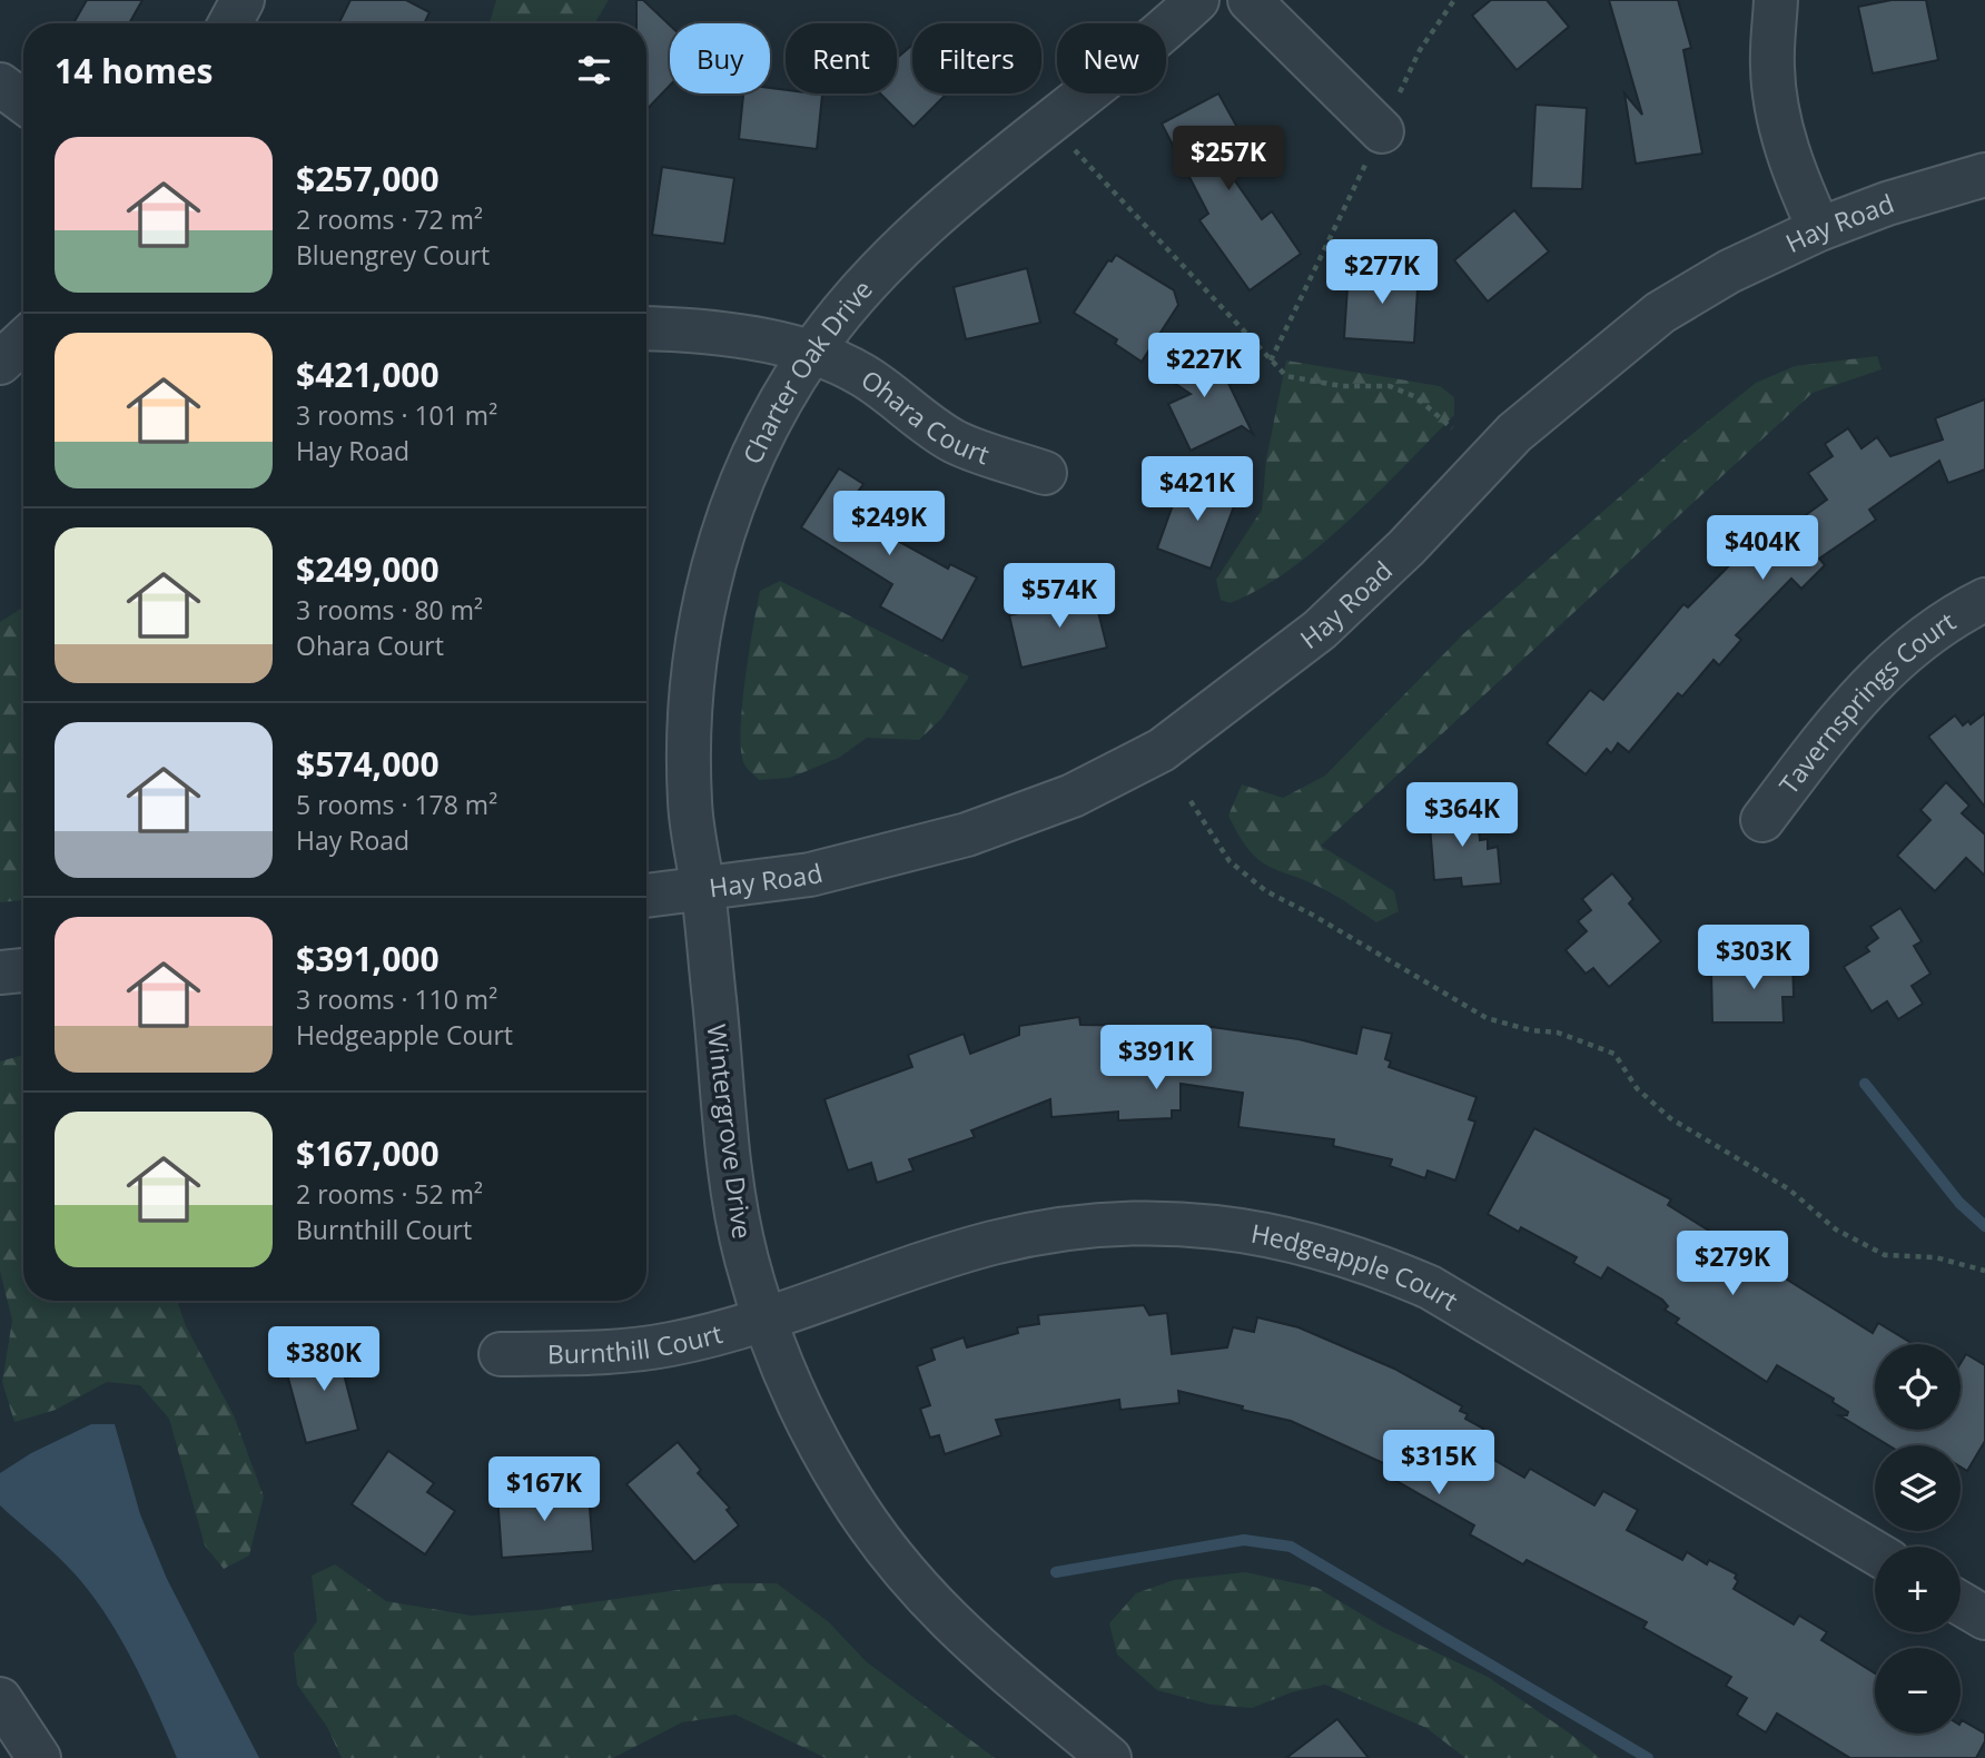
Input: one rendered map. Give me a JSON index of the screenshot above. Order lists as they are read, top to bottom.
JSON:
{
  "streets": {
    "street": [
      "Hay Road",
      "Charter Oak Drive",
      "Ohara Court",
      "Tavernsprings Court",
      "Wintergrove Drive",
      "Hedgeapple Court",
      "Burnthill Court"
    ]
  },
  "crossings": [
    ["Hay Road", "Charter Oak Drive"],
    ["Hay Road", "Wintergrove Drive"],
    ["Charter Oak Drive", "Ohara Court"],
    ["Charter Oak Drive", "Wintergrove Drive"],
    ["Wintergrove Drive", "Hedgeapple Court"],
    ["Wintergrove Drive", "Burnthill Court"],
    ["Hedgeapple Court", "Burnthill Court"]
  ],
  "page": {
    "chip": [
      "Buy",
      "Rent",
      "Filters",
      "New"
    ],
    "heading": "14 homes",
    "list": [
      {
        "name": "$257,000",
        "note": "2 rooms · 72 m² · Bluengrey Court"
      },
      {
        "name": "$421,000",
        "note": "3 rooms · 101 m² · Hay Road"
      },
      {
        "name": "$249,000",
        "note": "3 rooms · 80 m² · Ohara Court"
      },
      {
        "name": "$574,000",
        "note": "5 rooms · 178 m² · Hay Road"
      },
      {
        "name": "$391,000",
        "note": "3 rooms · 110 m² · Hedgeapple Court"
      },
      {
        "name": "$167,000",
        "note": "2 rooms · 52 m² · Burnthill Court"
      }
    ],
    "price": [
      "$257K",
      "$277K",
      "$227K",
      "$421K",
      "$249K",
      "$404K",
      "$574K",
      "$364K",
      "$303K",
      "$391K",
      "$279K",
      "$380K",
      "$315K",
      "$167K"
    ],
    "map_buttons": ["+", "−"]
  }
}
